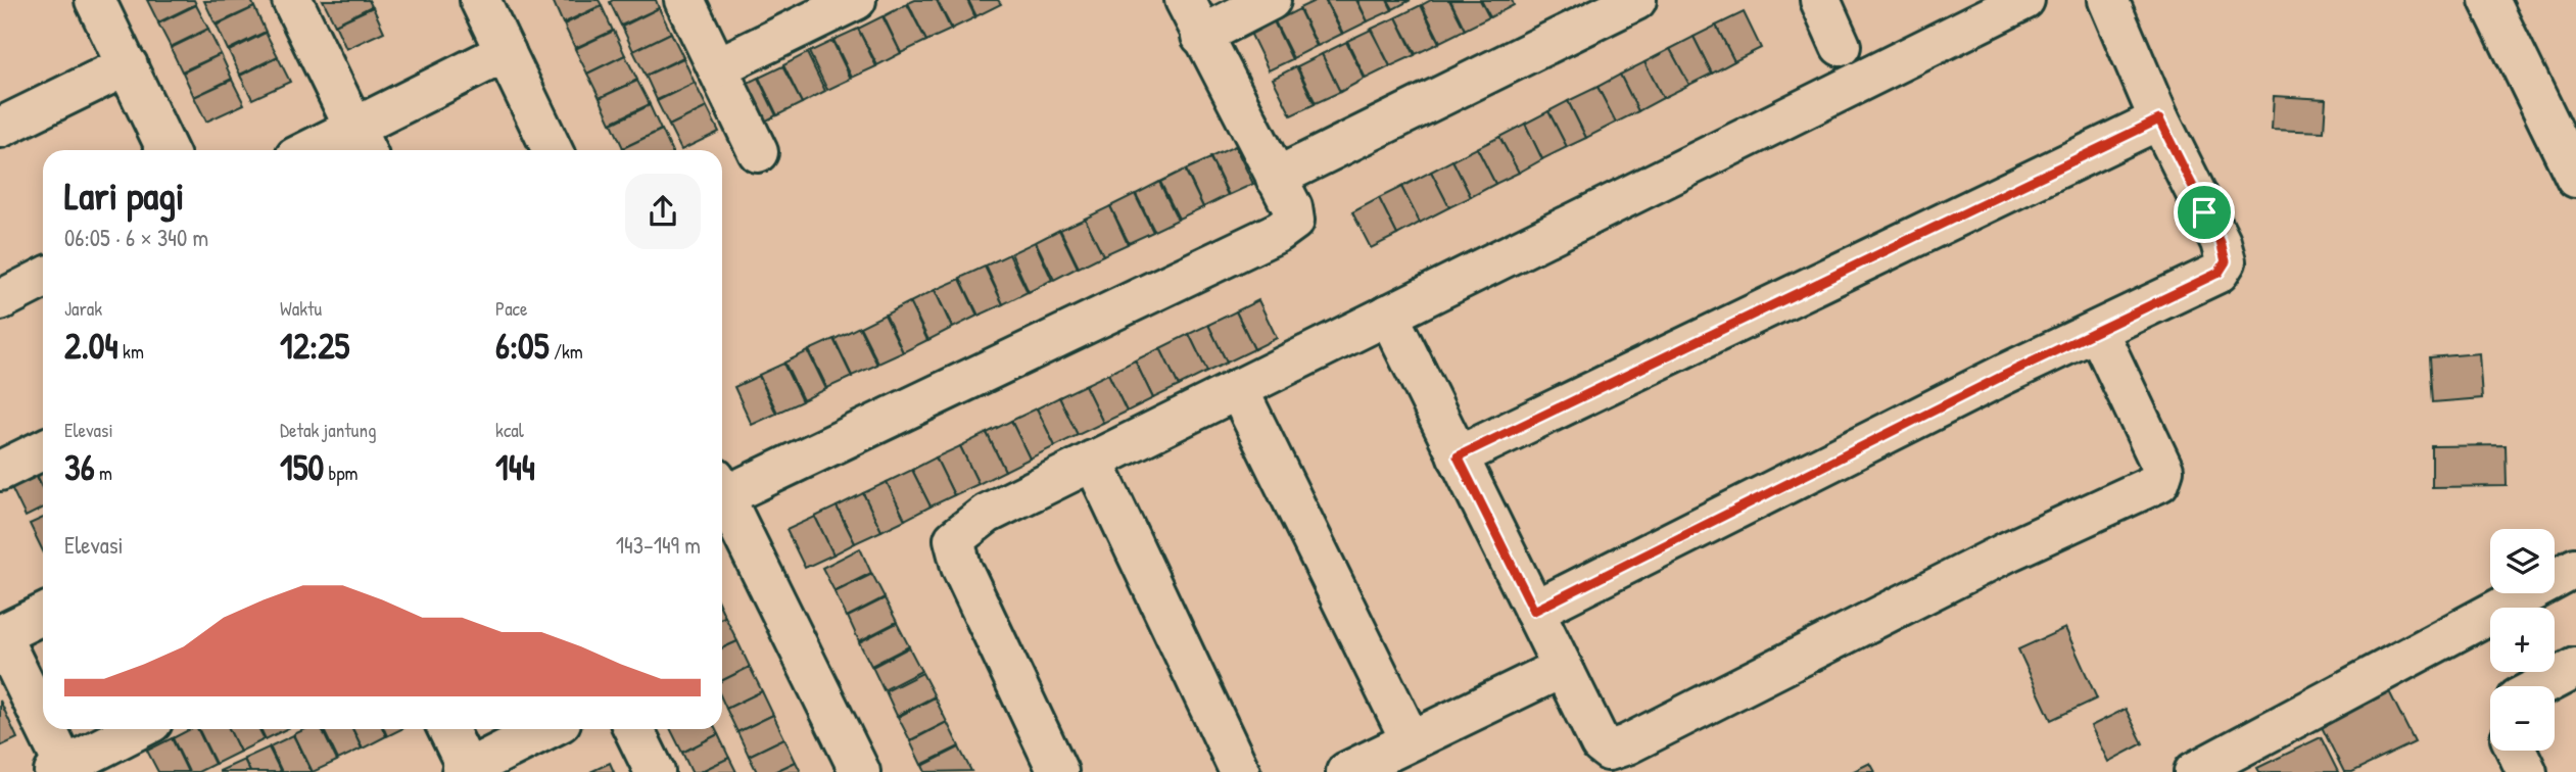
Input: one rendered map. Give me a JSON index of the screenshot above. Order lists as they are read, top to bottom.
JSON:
{
  "page": {
    "heading": ["Lari pagi", "06:05 · 6 × 340 m"],
    "stats": [
      ["Jarak", "2.04 km"],
      ["Waktu", "12:25"],
      ["Pace", "6:05 /km"],
      ["Elevasi", "36 m"],
      ["Detak jantung", "150 bpm"],
      ["kcal", "144"]
    ],
    "chart": ["Elevasi", "143–149 m"],
    "map_buttons": ["+", "−"]
  }
}
